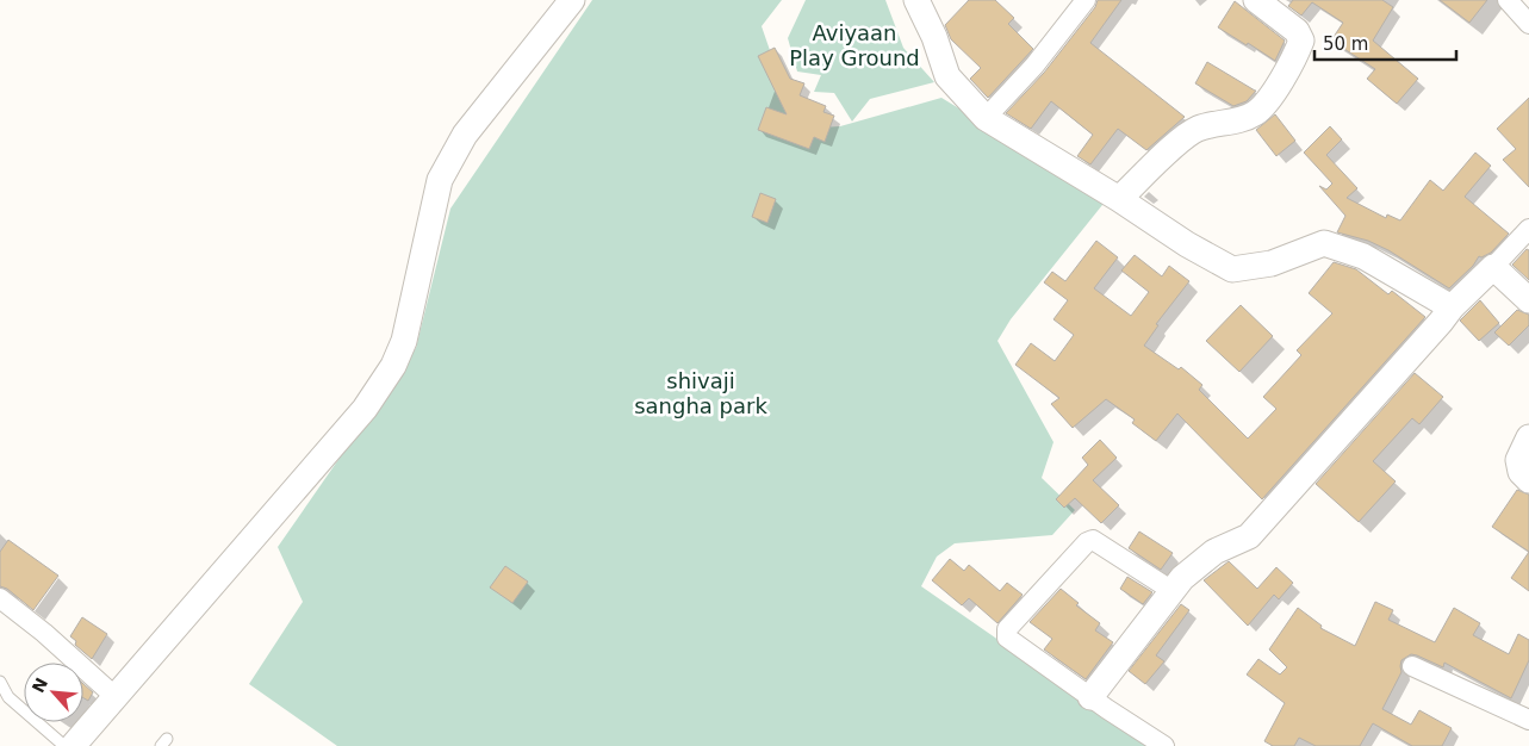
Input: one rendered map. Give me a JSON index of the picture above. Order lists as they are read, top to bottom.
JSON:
{
  "parks": ["Aviyaan Play Ground", "shivaji sangha park"],
  "scale_bar": "50 m",
  "north": "top left"
}
